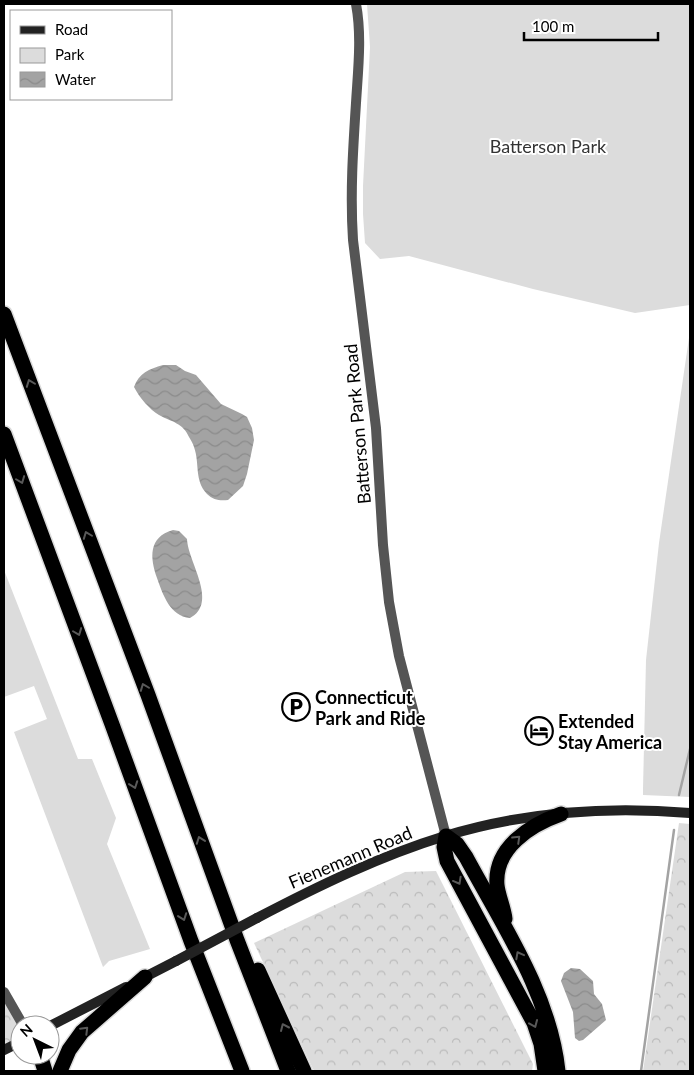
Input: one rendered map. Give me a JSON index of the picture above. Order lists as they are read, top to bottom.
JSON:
{
  "streets": {
    "main road": ["Fienemann Road"],
    "street": ["Batterson Park Road"]
  },
  "crossings": [
    ["Batterson Park Road", "Fienemann Road"]
  ],
  "parks": ["Batterson Park"],
  "places": {
    "parking": ["Connecticut Park and Ride"],
    "hotel": ["Extended Stay America"]
  },
  "legend": ["Road", "Park", "Water"],
  "scale_bar": "100 m",
  "north": "top left"
}
